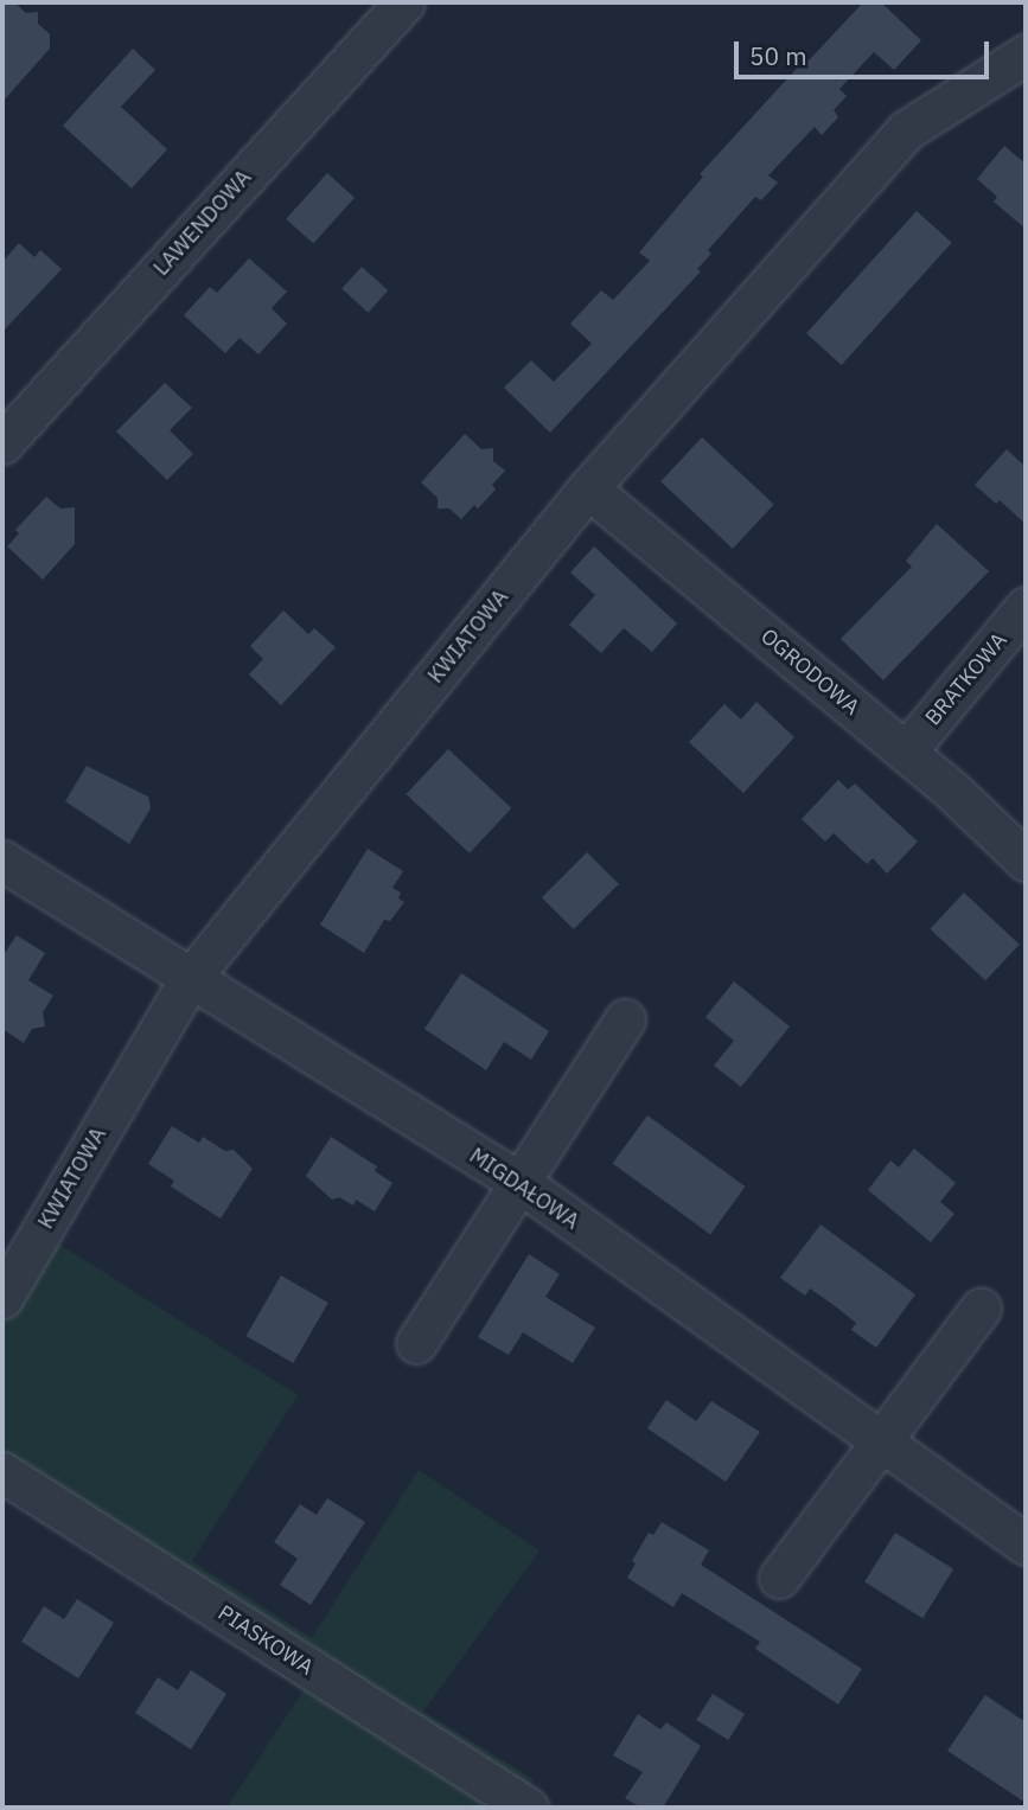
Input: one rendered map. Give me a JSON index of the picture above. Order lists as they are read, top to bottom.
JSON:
{
  "streets": {
    "street": [
      "LAWENDOWA",
      "KWIATOWA",
      "OGRODOWA",
      "BRATKOWA",
      "MIGDAŁOWA",
      "PIASKOWA"
    ]
  },
  "crossings": [
    ["KWIATOWA", "OGRODOWA"],
    ["KWIATOWA", "MIGDAŁOWA"],
    ["OGRODOWA", "BRATKOWA"]
  ],
  "scale_bar": "50 m"
}
